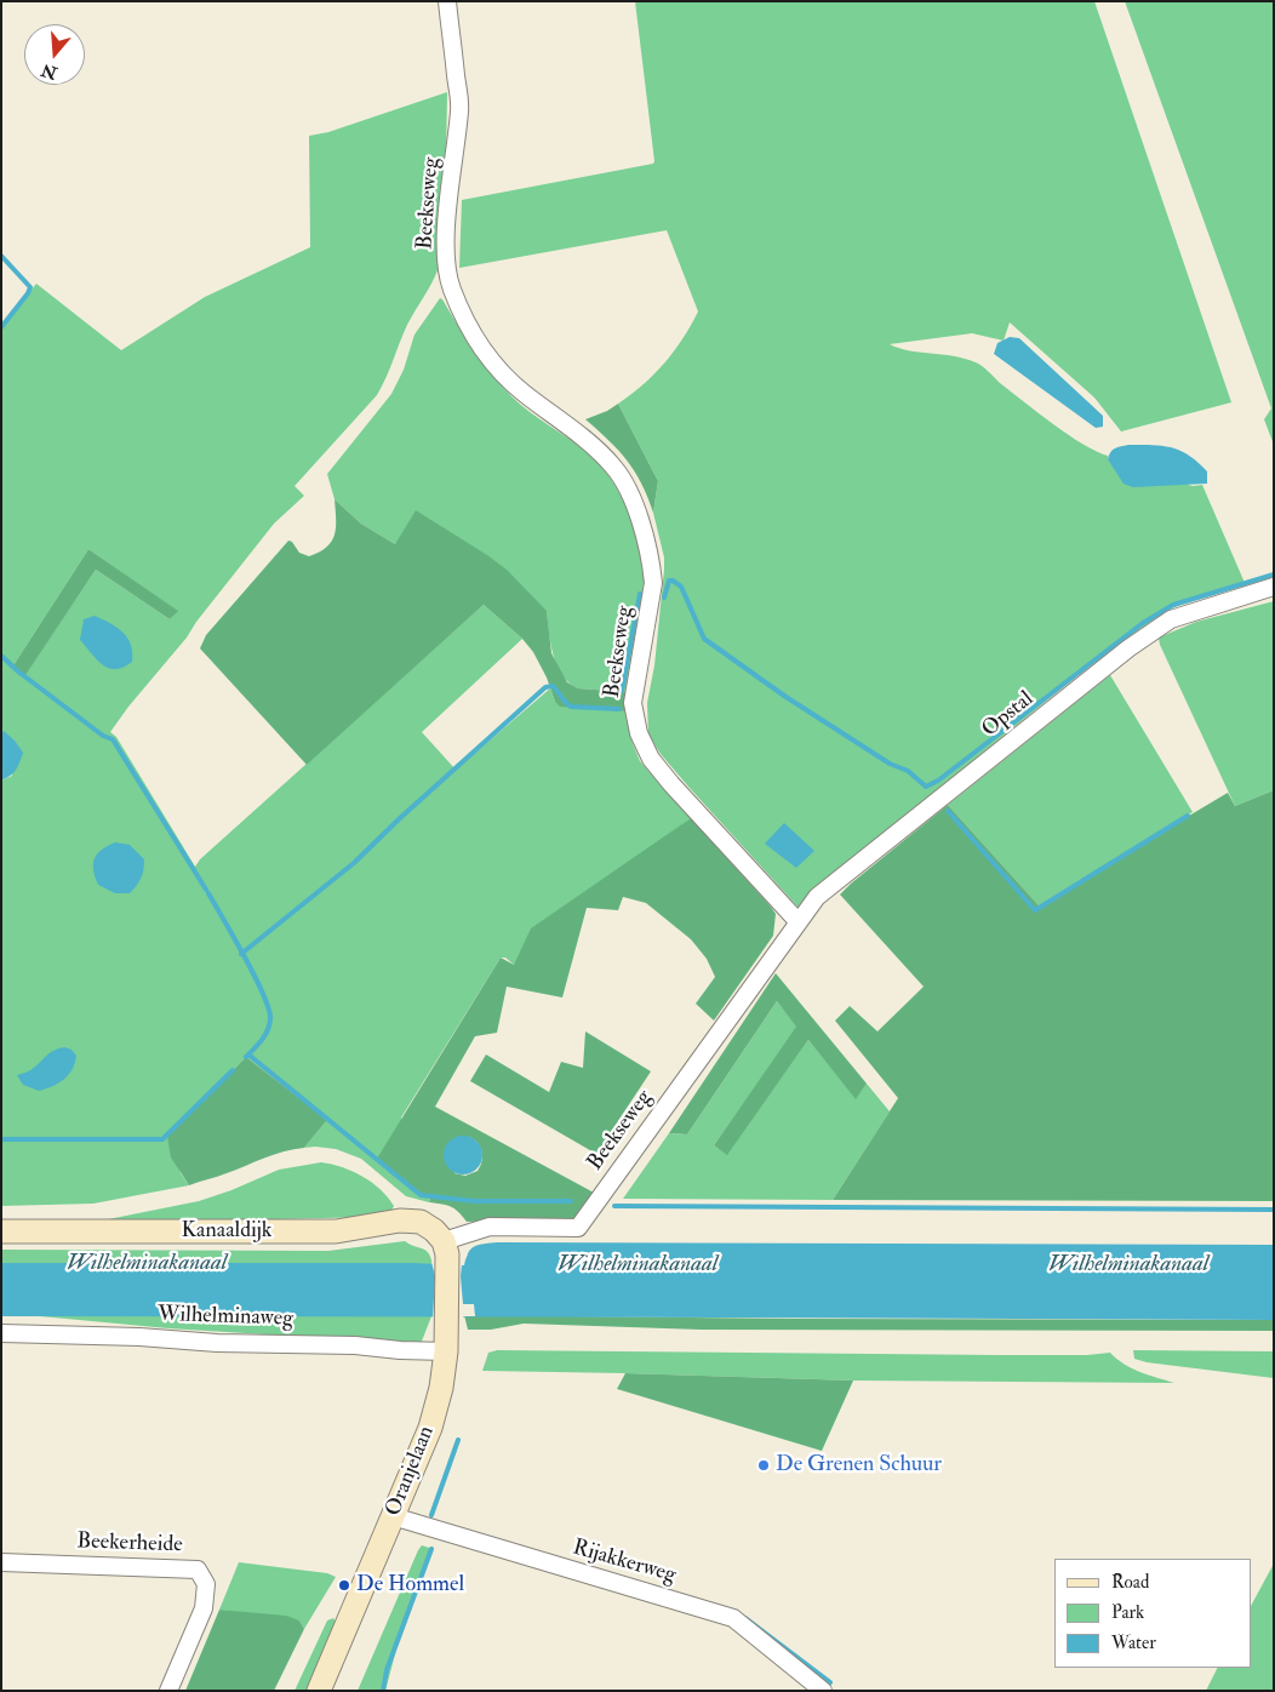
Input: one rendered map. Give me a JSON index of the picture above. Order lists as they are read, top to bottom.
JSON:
{
  "streets": {
    "main road": ["Kanaaldijk", "Oranjelaan"],
    "street": [
      "Beekseweg",
      "Opstal",
      "Wilhelminaweg",
      "Beekerheide",
      "Rijakkerweg"
    ]
  },
  "crossings": [
    ["Beekseweg", "Opstal"],
    ["Beekseweg", "Kanaaldijk"],
    ["Beekseweg", "Oranjelaan"],
    ["Kanaaldijk", "Oranjelaan"],
    ["Wilhelminaweg", "Oranjelaan"],
    ["Oranjelaan", "Rijakkerweg"]
  ],
  "water": ["Wilhelminakanaal"],
  "places": ["De Grenen Schuur", "De Hommel"],
  "legend": ["Road", "Park", "Water"],
  "north": "bottom"
}
